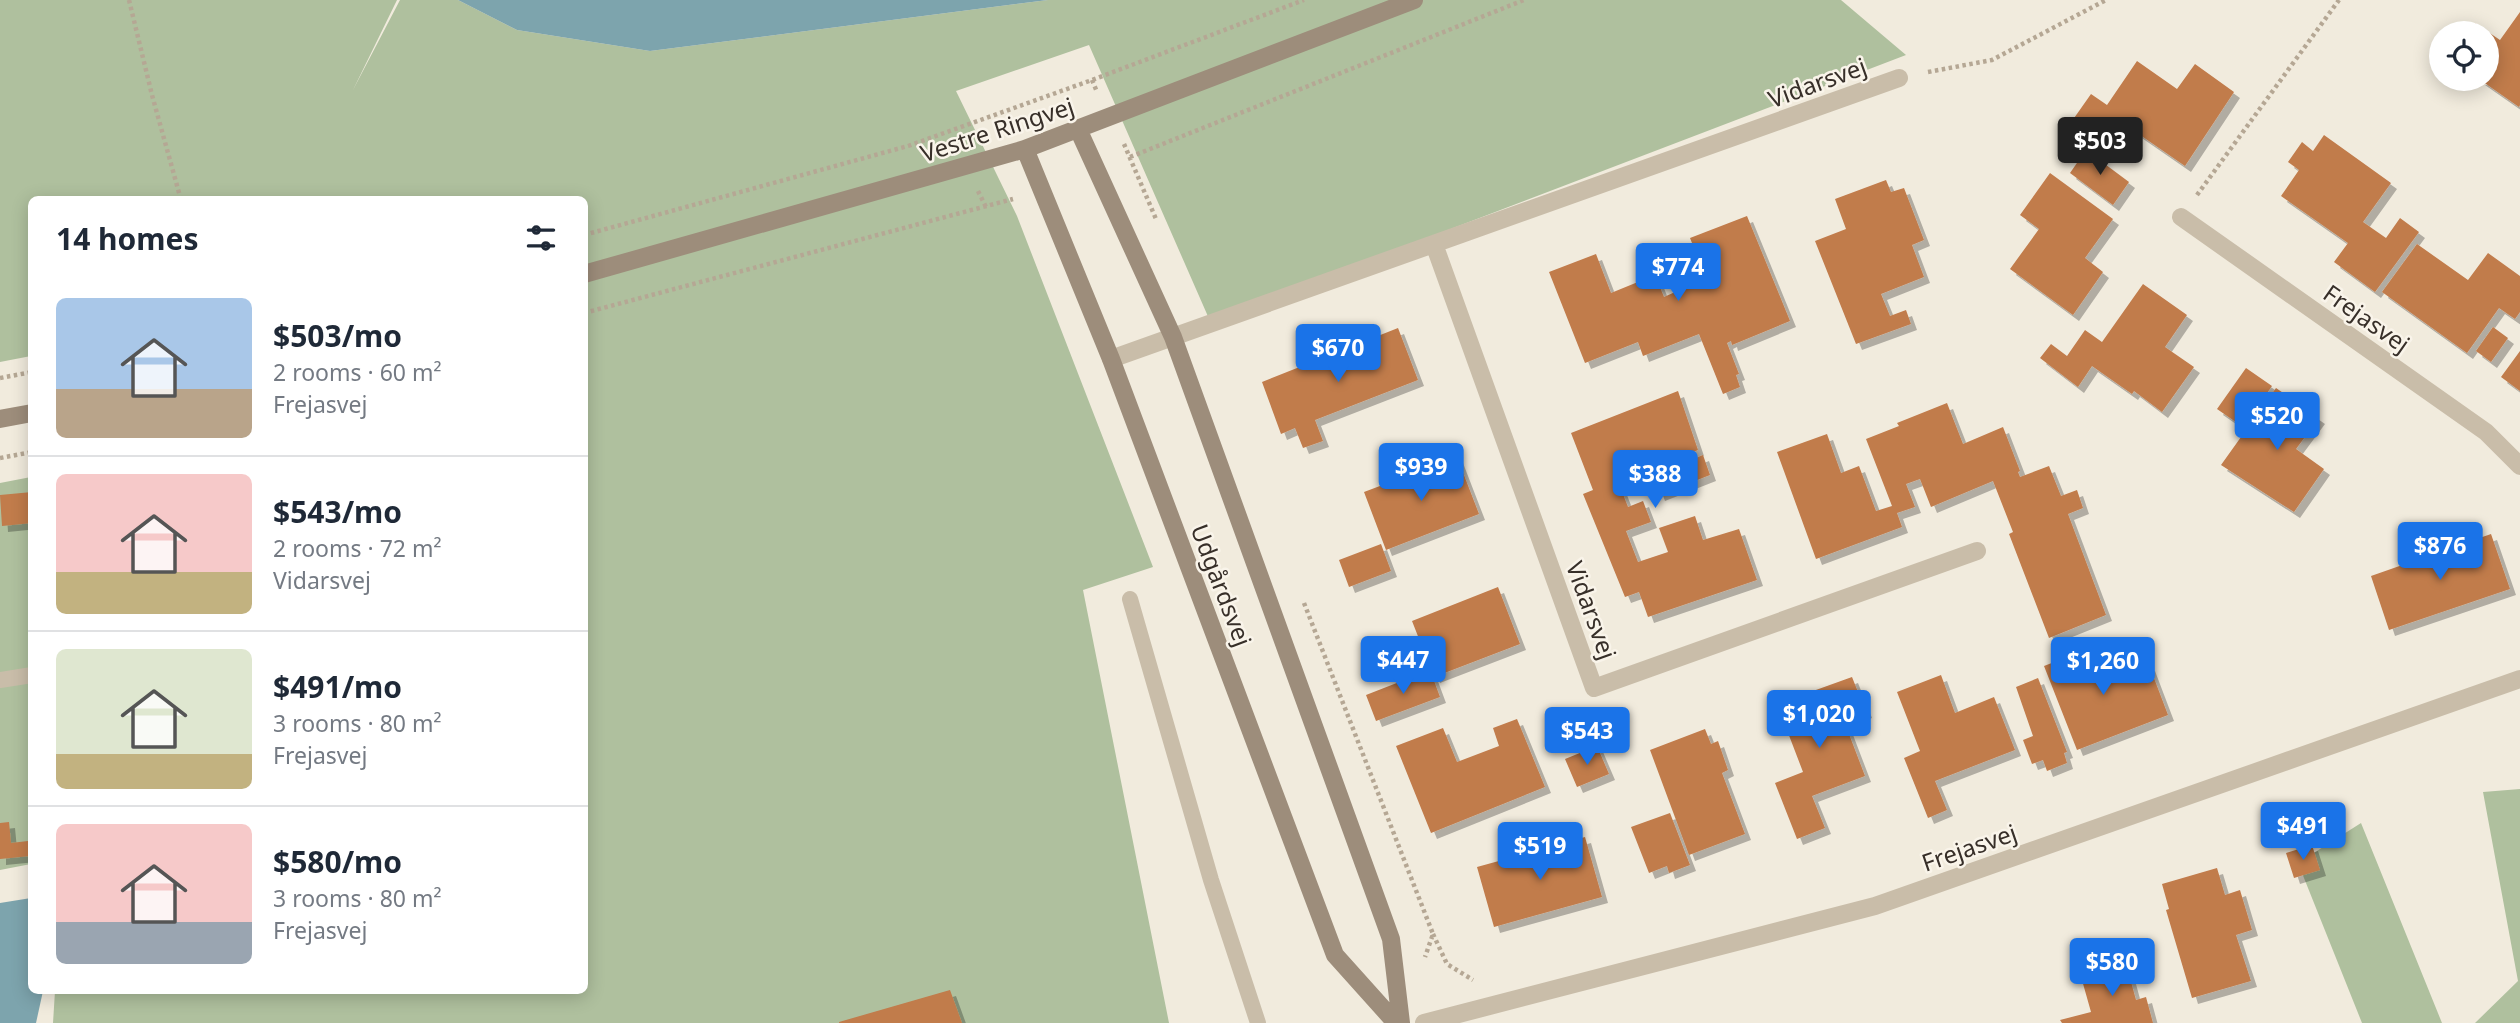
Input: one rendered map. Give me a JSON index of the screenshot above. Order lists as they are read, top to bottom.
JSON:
{
  "streets": {
    "street": [
      "Vidarsvej",
      "Vestre Ringvej",
      "Frejasvej",
      "Udgårdsvej"
    ]
  },
  "crossings": [
    ["Vidarsvej", "Udgårdsvej"],
    ["Vestre Ringvej", "Udgårdsvej"]
  ],
  "page": {
    "price": [
      "$503",
      "$774",
      "$670",
      "$520",
      "$939",
      "$388",
      "$876",
      "$447",
      "$1,260",
      "$1,020",
      "$543",
      "$491",
      "$519",
      "$580"
    ],
    "heading": "14 homes",
    "list": [
      {
        "name": "$503/mo",
        "note": "2 rooms · 60 m² · Frejasvej"
      },
      {
        "name": "$543/mo",
        "note": "2 rooms · 72 m² · Vidarsvej"
      },
      {
        "name": "$491/mo",
        "note": "3 rooms · 80 m² · Frejasvej"
      },
      {
        "name": "$580/mo",
        "note": "3 rooms · 80 m² · Frejasvej"
      }
    ]
  }
}
